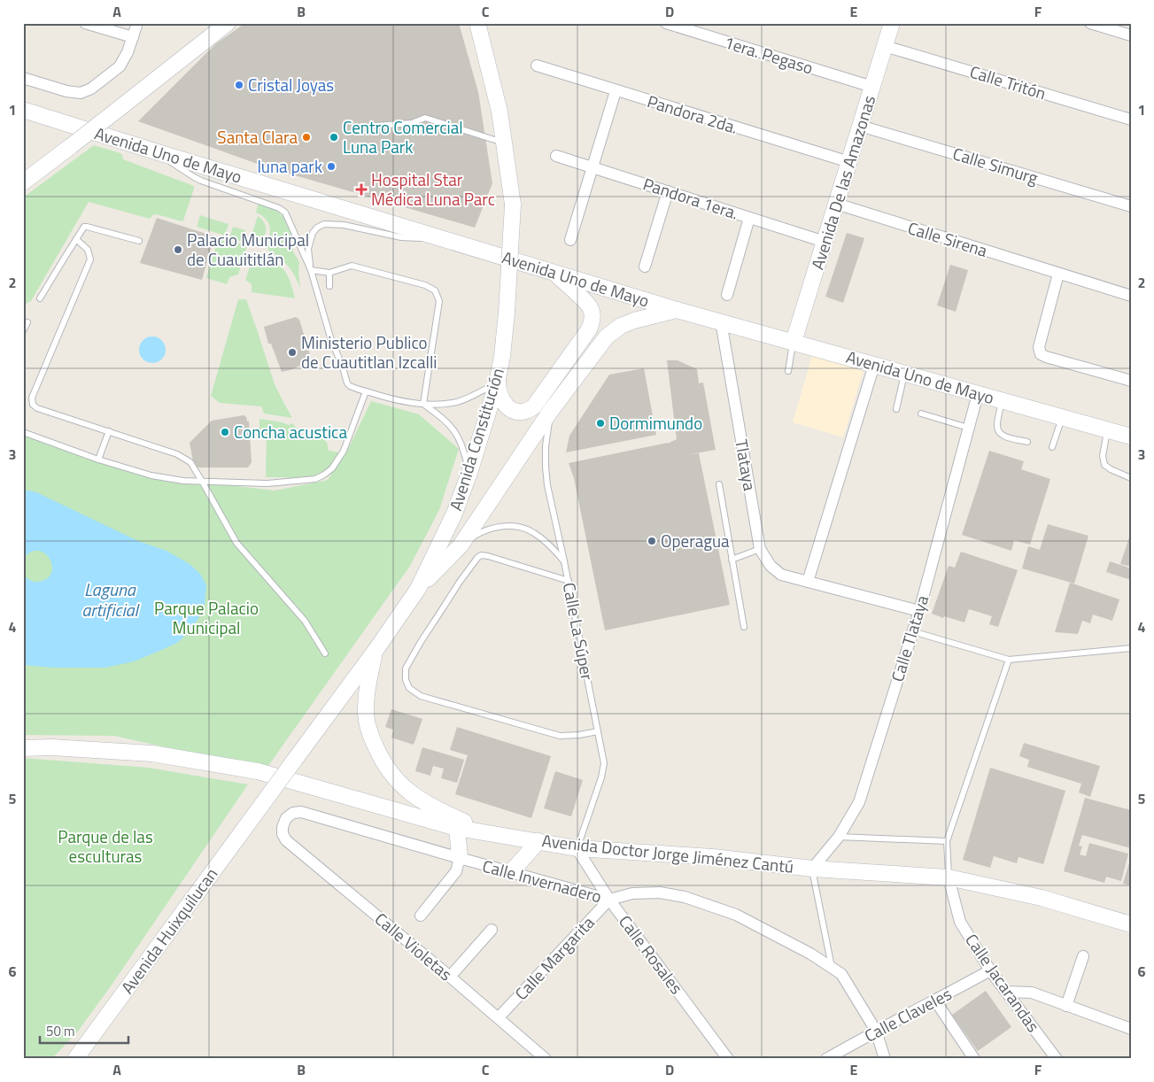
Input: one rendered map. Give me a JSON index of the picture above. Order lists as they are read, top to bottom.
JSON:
{
  "streets": {
    "main road": [
      "Avenida Uno de Mayo",
      "Avenida De las Amazonas",
      "Avenida Constitución",
      "Avenida Doctor Jorge Jiménez Cantú",
      "Avenida Huixquilucan"
    ],
    "street": [
      "1era. Pegaso",
      "Calle Tritón",
      "Pandora 2da.",
      "Calle Simurg",
      "Pandora 1era.",
      "Calle Sirena",
      "Tlataya",
      "Calle Tlataya",
      "Calle Invernadero",
      "Calle Violetas",
      "Calle Rosales",
      "Calle Margarita",
      "Calle Jacarandas",
      "Calle Claveles"
    ],
    "lane": ["Calle La Súper"]
  },
  "crossings": [
    ["1era. Pegaso", "Avenida De las Amazonas"],
    ["Calle Tritón", "Avenida De las Amazonas"],
    ["Pandora 2da.", "Avenida De las Amazonas"],
    ["Avenida Uno de Mayo", "Avenida De las Amazonas"],
    ["Avenida Uno de Mayo", "Tlataya"],
    ["Avenida Uno de Mayo", "Calle Tlataya"],
    ["Calle Simurg", "Avenida De las Amazonas"],
    ["Avenida De las Amazonas", "Pandora 1era."],
    ["Avenida De las Amazonas", "Calle Sirena"],
    ["Avenida Constitución", "Avenida Huixquilucan"],
    ["Tlataya", "Calle Tlataya"],
    ["Calle La Súper", "Avenida Doctor Jorge Jiménez Cantú"],
    ["Calle La Súper", "Calle Rosales"],
    ["Calle Tlataya", "Avenida Doctor Jorge Jiménez Cantú"],
    ["Avenida Doctor Jorge Jiménez Cantú", "Calle Rosales"],
    ["Avenida Doctor Jorge Jiménez Cantú", "Calle Jacarandas"],
    ["Calle Invernadero", "Calle Violetas"],
    ["Calle Invernadero", "Calle Rosales"],
    ["Calle Invernadero", "Calle Margarita"],
    ["Calle Invernadero", "Calle Claveles"],
    ["Calle Violetas", "Calle Margarita"],
    ["Calle Rosales", "Calle Margarita"],
    ["Calle Jacarandas", "Calle Claveles"]
  ],
  "water": ["Laguna artificial"],
  "parks": ["Parque Palacio Municipal", "Parque de las esculturas"],
  "places": {
    "other": [
      "Cristal Joyas",
      "Santa Clara",
      "Centro Comercial Luna Park",
      "luna park",
      "Palacio Municipal de Cuauititlán",
      "Ministerio Publico de Cuautitlan Izcalli",
      "Dormimundo",
      "Concha acustica",
      "Operagua"
    ],
    "health": ["Hospital Star Médica Luna Parc"]
  },
  "scale_bar": "50 m",
  "grid": {
    "columns": [
      "A",
      "B",
      "C",
      "D",
      "E",
      "F"
    ],
    "rows": [
      "1",
      "2",
      "3",
      "4",
      "5",
      "6"
    ]
  }
}
